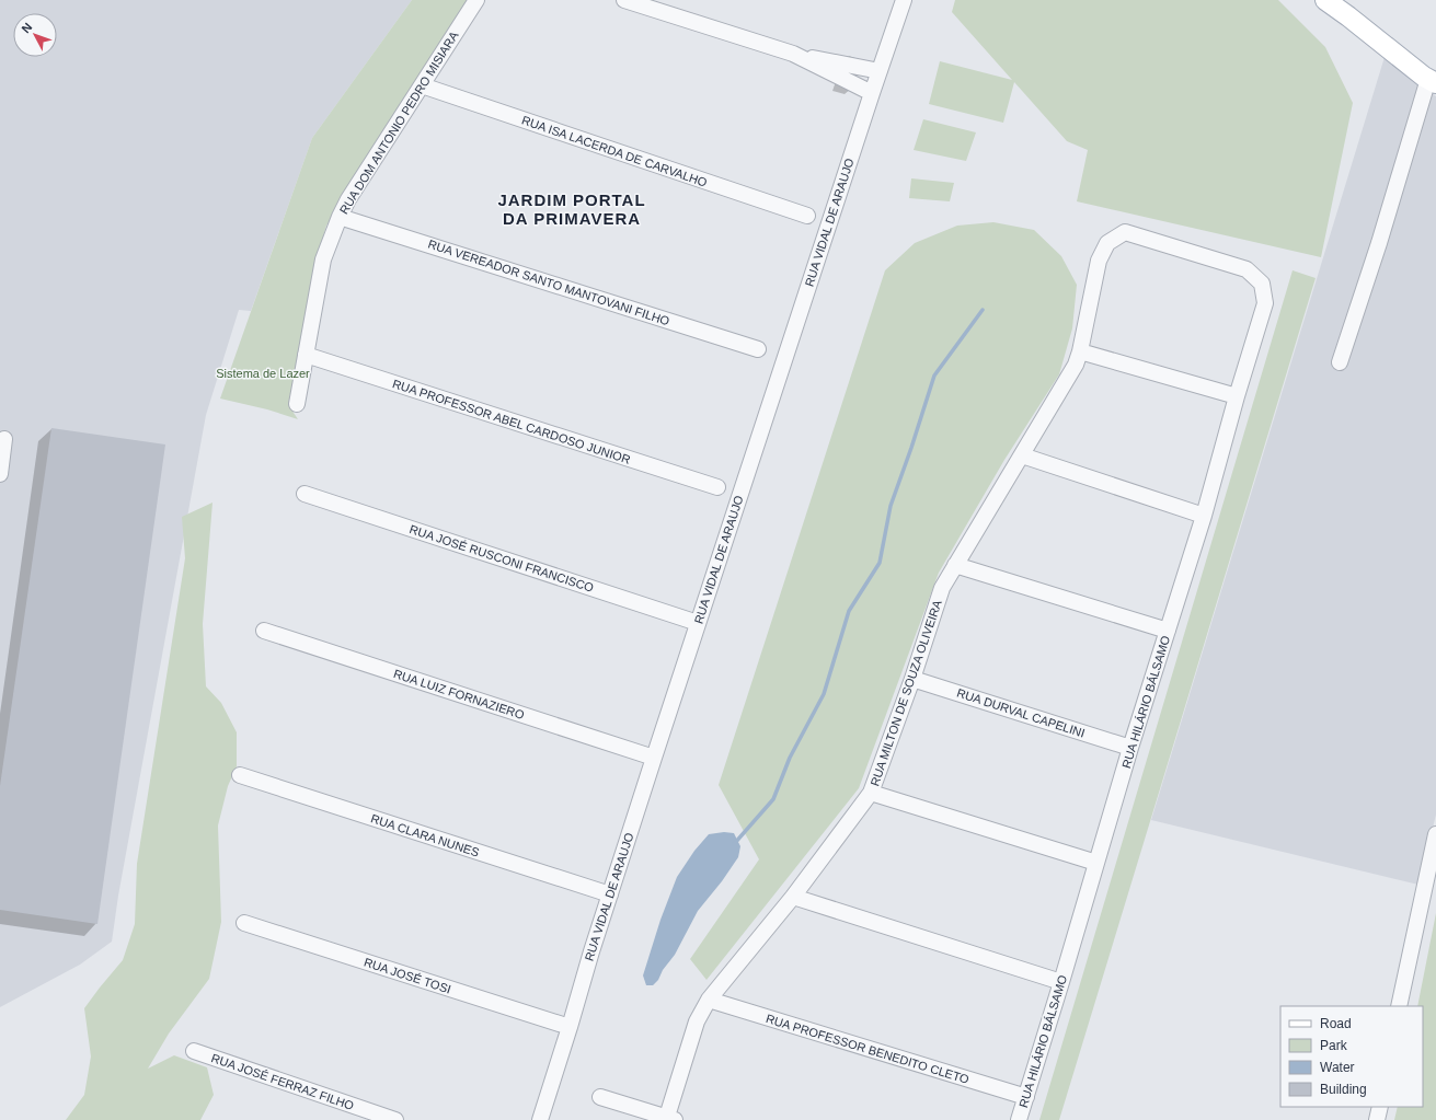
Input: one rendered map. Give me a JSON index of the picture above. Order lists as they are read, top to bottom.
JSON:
{
  "streets": {
    "street": [
      "RUA DOM ANTONIO PEDRO MISIARA",
      "RUA ISA LACERDA DE CARVALHO",
      "RUA VIDAL DE ARAUJO",
      "RUA VEREADOR SANTO MANTOVANI FILHO",
      "RUA PROFESSOR ABEL CARDOSO JUNIOR",
      "RUA JOSÉ RUSCONI FRANCISCO",
      "RUA MILTON DE SOUZA OLIVEIRA",
      "RUA LUIZ FORNAZIERO",
      "RUA HILÁRIO BÁLSAMO",
      "RUA DURVAL CAPELINI",
      "RUA CLARA NUNES",
      "RUA JOSÉ TOSI",
      "RUA PROFESSOR BENEDITO CLETO",
      "RUA JOSÉ FERRAZ FILHO"
    ]
  },
  "crossings": [
    ["RUA DOM ANTONIO PEDRO MISIARA", "RUA ISA LACERDA DE CARVALHO"],
    ["RUA DOM ANTONIO PEDRO MISIARA", "RUA VEREADOR SANTO MANTOVANI FILHO"],
    ["RUA DOM ANTONIO PEDRO MISIARA", "RUA PROFESSOR ABEL CARDOSO JUNIOR"],
    ["RUA VIDAL DE ARAUJO", "RUA JOSÉ RUSCONI FRANCISCO"],
    ["RUA VIDAL DE ARAUJO", "RUA LUIZ FORNAZIERO"],
    ["RUA VIDAL DE ARAUJO", "RUA CLARA NUNES"],
    ["RUA VIDAL DE ARAUJO", "RUA JOSÉ TOSI"],
    ["RUA MILTON DE SOUZA OLIVEIRA", "RUA HILÁRIO BÁLSAMO"],
    ["RUA MILTON DE SOUZA OLIVEIRA", "RUA DURVAL CAPELINI"],
    ["RUA MILTON DE SOUZA OLIVEIRA", "RUA PROFESSOR BENEDITO CLETO"],
    ["RUA HILÁRIO BÁLSAMO", "RUA DURVAL CAPELINI"],
    ["RUA HILÁRIO BÁLSAMO", "RUA PROFESSOR BENEDITO CLETO"]
  ],
  "districts": ["JARDIM PORTAL DA PRIMAVERA"],
  "parks": ["Sistema de Lazer"],
  "legend": [
    "Road",
    "Park",
    "Water",
    "Building"
  ],
  "north": "top left"
}
